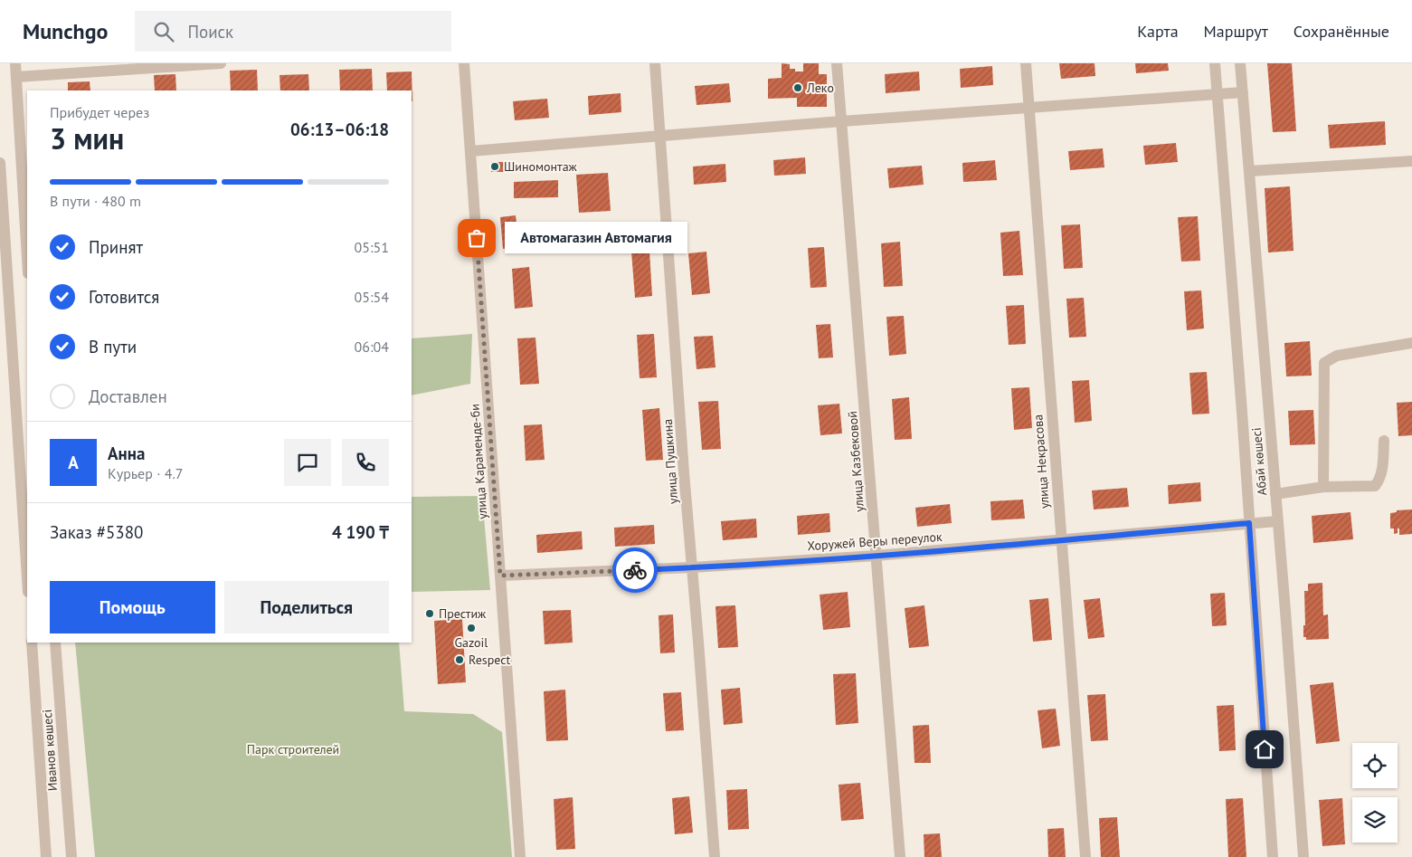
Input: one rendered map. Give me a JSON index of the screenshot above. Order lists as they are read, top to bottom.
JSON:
{
  "streets": {
    "street": [
      "улица Караменде-би",
      "улица Пушкина",
      "улица Казбековой",
      "улица Некрасова",
      "Абай көшесі",
      "Хоружей Веры переулок",
      "Иванов көшесі"
    ]
  },
  "crossings": [
    ["улица Караменде-би", "Хоружей Веры переулок"],
    ["улица Пушкина", "Хоружей Веры переулок"],
    ["улица Казбековой", "Хоружей Веры переулок"],
    ["улица Некрасова", "Хоружей Веры переулок"],
    ["Абай көшесі", "Хоружей Веры переулок"]
  ],
  "parks": ["Парк строителей"],
  "places": [
    "Леко",
    "Шиномонтаж",
    "Автомагазин Автомагия",
    "Престиж",
    "Gazoil",
    "Respect"
  ],
  "page": {
    "header": "Munchgo",
    "search": "Поиск",
    "nav": ["Карта", "Маршрут", "Сохранённые"],
    "heading": ["3 мин", "Прибудет через", "06:13–06:18"],
    "panel": [
      "Анна",
      "Курьер · 4.7",
      "Заказ #5380",
      "4 190 ₸"
    ],
    "bar": "В пути · 480 m",
    "bubble": "Автомагазин Автомагия",
    "list": [
      ["Принят", "05:51"],
      ["Готовится", "05:54"],
      ["В пути", "06:04"],
      "Доставлен"
    ],
    "round": "А",
    "buttons": ["Помощь", "Поделиться"]
  }
}
